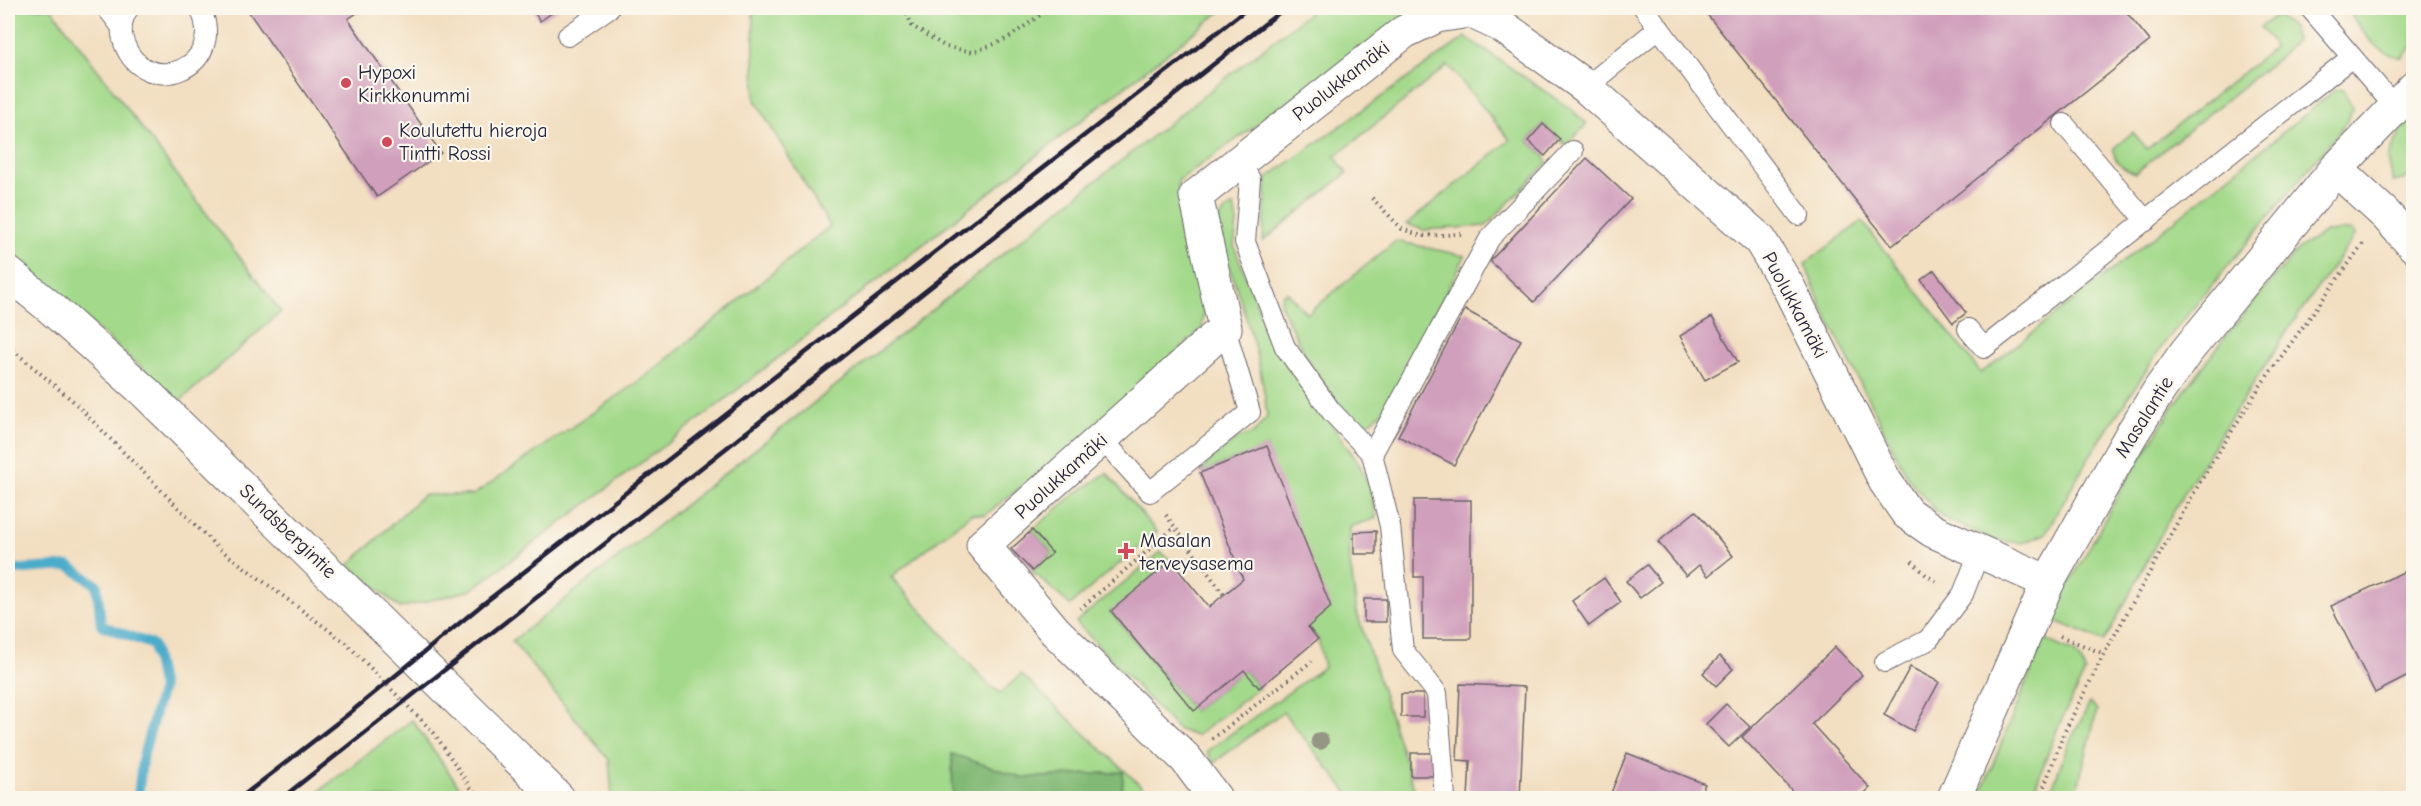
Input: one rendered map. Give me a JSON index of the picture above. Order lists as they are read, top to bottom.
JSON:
{
  "streets": {
    "street": ["Puolukkamäki", "Masalantie", "Sundsbergintie"]
  },
  "crossings": [
    ["Puolukkamäki", "Masalantie"]
  ],
  "places": {
    "other": ["Hypoxi Kirkkonummi", "Koulutettu hieroja Tintti Rossi"],
    "health": ["Masalan terveysasema"]
  }
}
